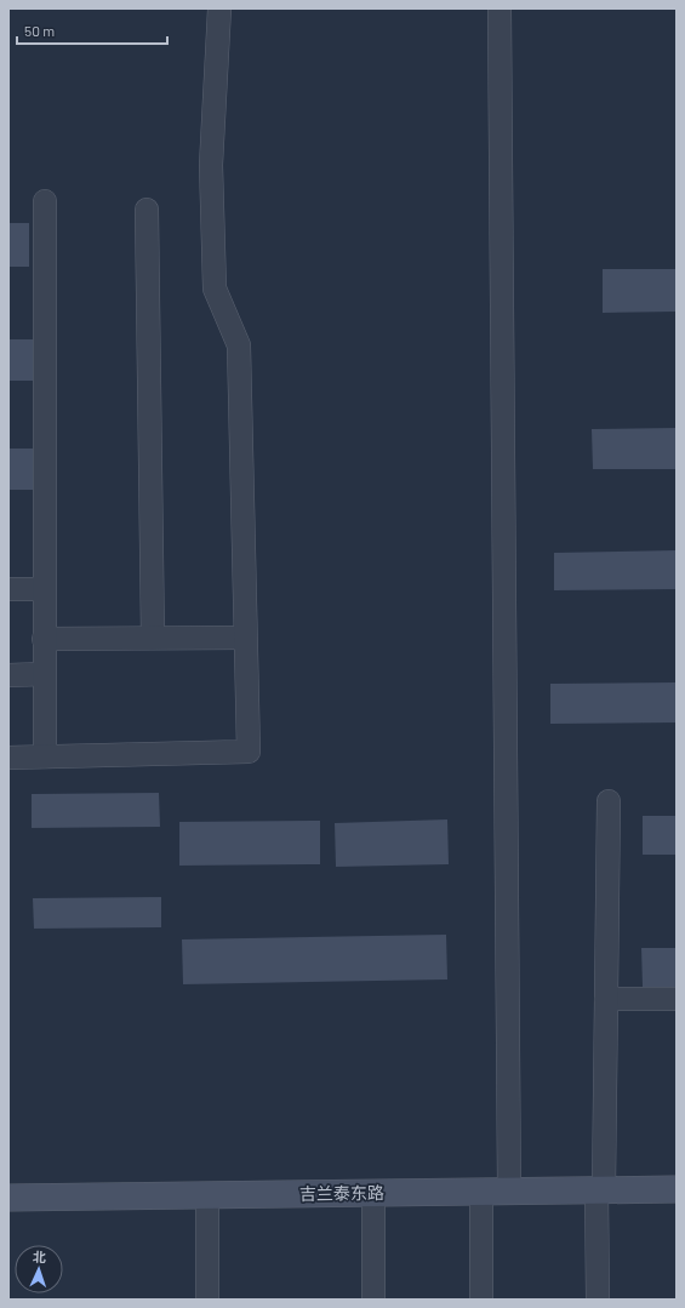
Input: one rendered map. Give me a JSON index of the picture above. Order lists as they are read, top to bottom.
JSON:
{
  "streets": {
    "street": ["吉兰泰东路"]
  },
  "scale_bar": "50 m",
  "north": "top"
}
